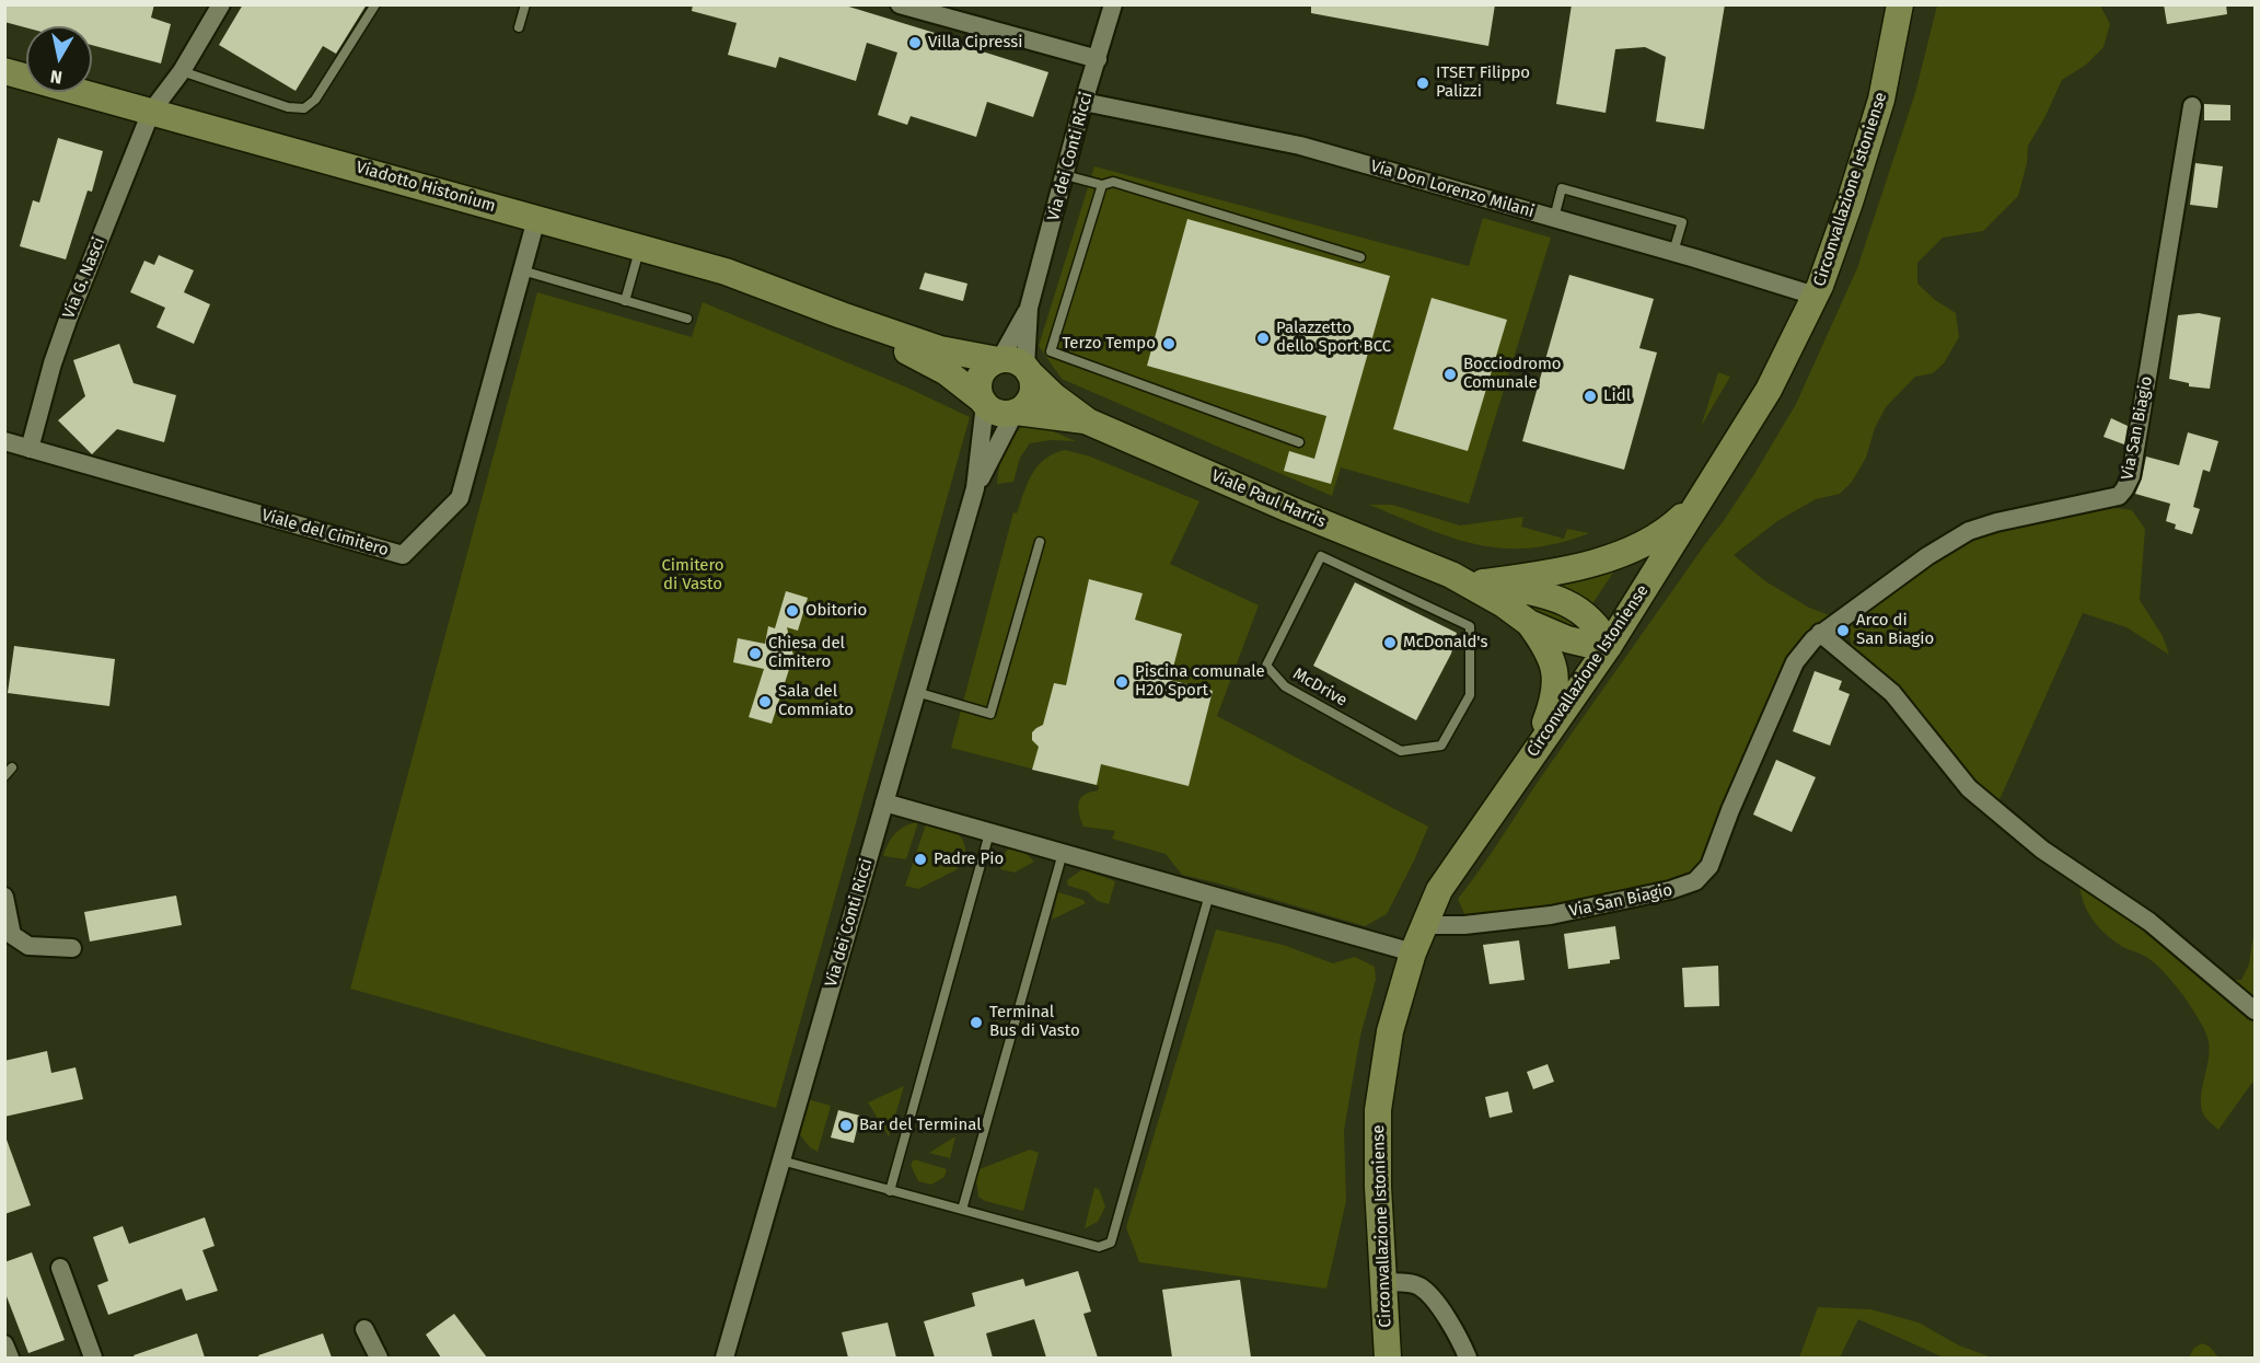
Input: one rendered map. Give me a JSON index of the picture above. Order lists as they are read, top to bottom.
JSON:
{
  "streets": {
    "main road": ["Viadotto Histonium", "Circonvallazione Istoniense", "Viale Paul Harris"],
    "street": [
      "Via dei Conti Ricci",
      "Via Don Lorenzo Milani",
      "Via G. Nasci",
      "Via San Biagio",
      "Viale del Cimitero"
    ],
    "lane": ["McDrive"]
  },
  "crossings": [
    ["Via dei Conti Ricci", "Viadotto Histonium"],
    ["Via dei Conti Ricci", "Via Don Lorenzo Milani"],
    ["Via dei Conti Ricci", "Viale Paul Harris"],
    ["Viadotto Histonium", "Via G. Nasci"],
    ["Viadotto Histonium", "Viale Paul Harris"],
    ["Viadotto Histonium", "Viale del Cimitero"],
    ["Via Don Lorenzo Milani", "Circonvallazione Istoniense"],
    ["Circonvallazione Istoniense", "Via San Biagio"],
    ["Circonvallazione Istoniense", "Viale Paul Harris"],
    ["Via G. Nasci", "Viale del Cimitero"]
  ],
  "parks": ["Cimitero di Vasto"],
  "places": [
    "Villa Cipressi",
    "ITSET Filippo Palizzi",
    "Palazzetto dello Sport BCC",
    "Terzo Tempo",
    "Bocciodromo Comunale",
    "Lidl",
    "Obitorio",
    "Arco di San Biagio",
    "McDonald's",
    "Chiesa del Cimitero",
    "Piscina comunale H20 Sport",
    "Sala del Commiato",
    "Padre Pio",
    "Terminal Bus di Vasto",
    "Bar del Terminal"
  ],
  "north": "bottom"
}
